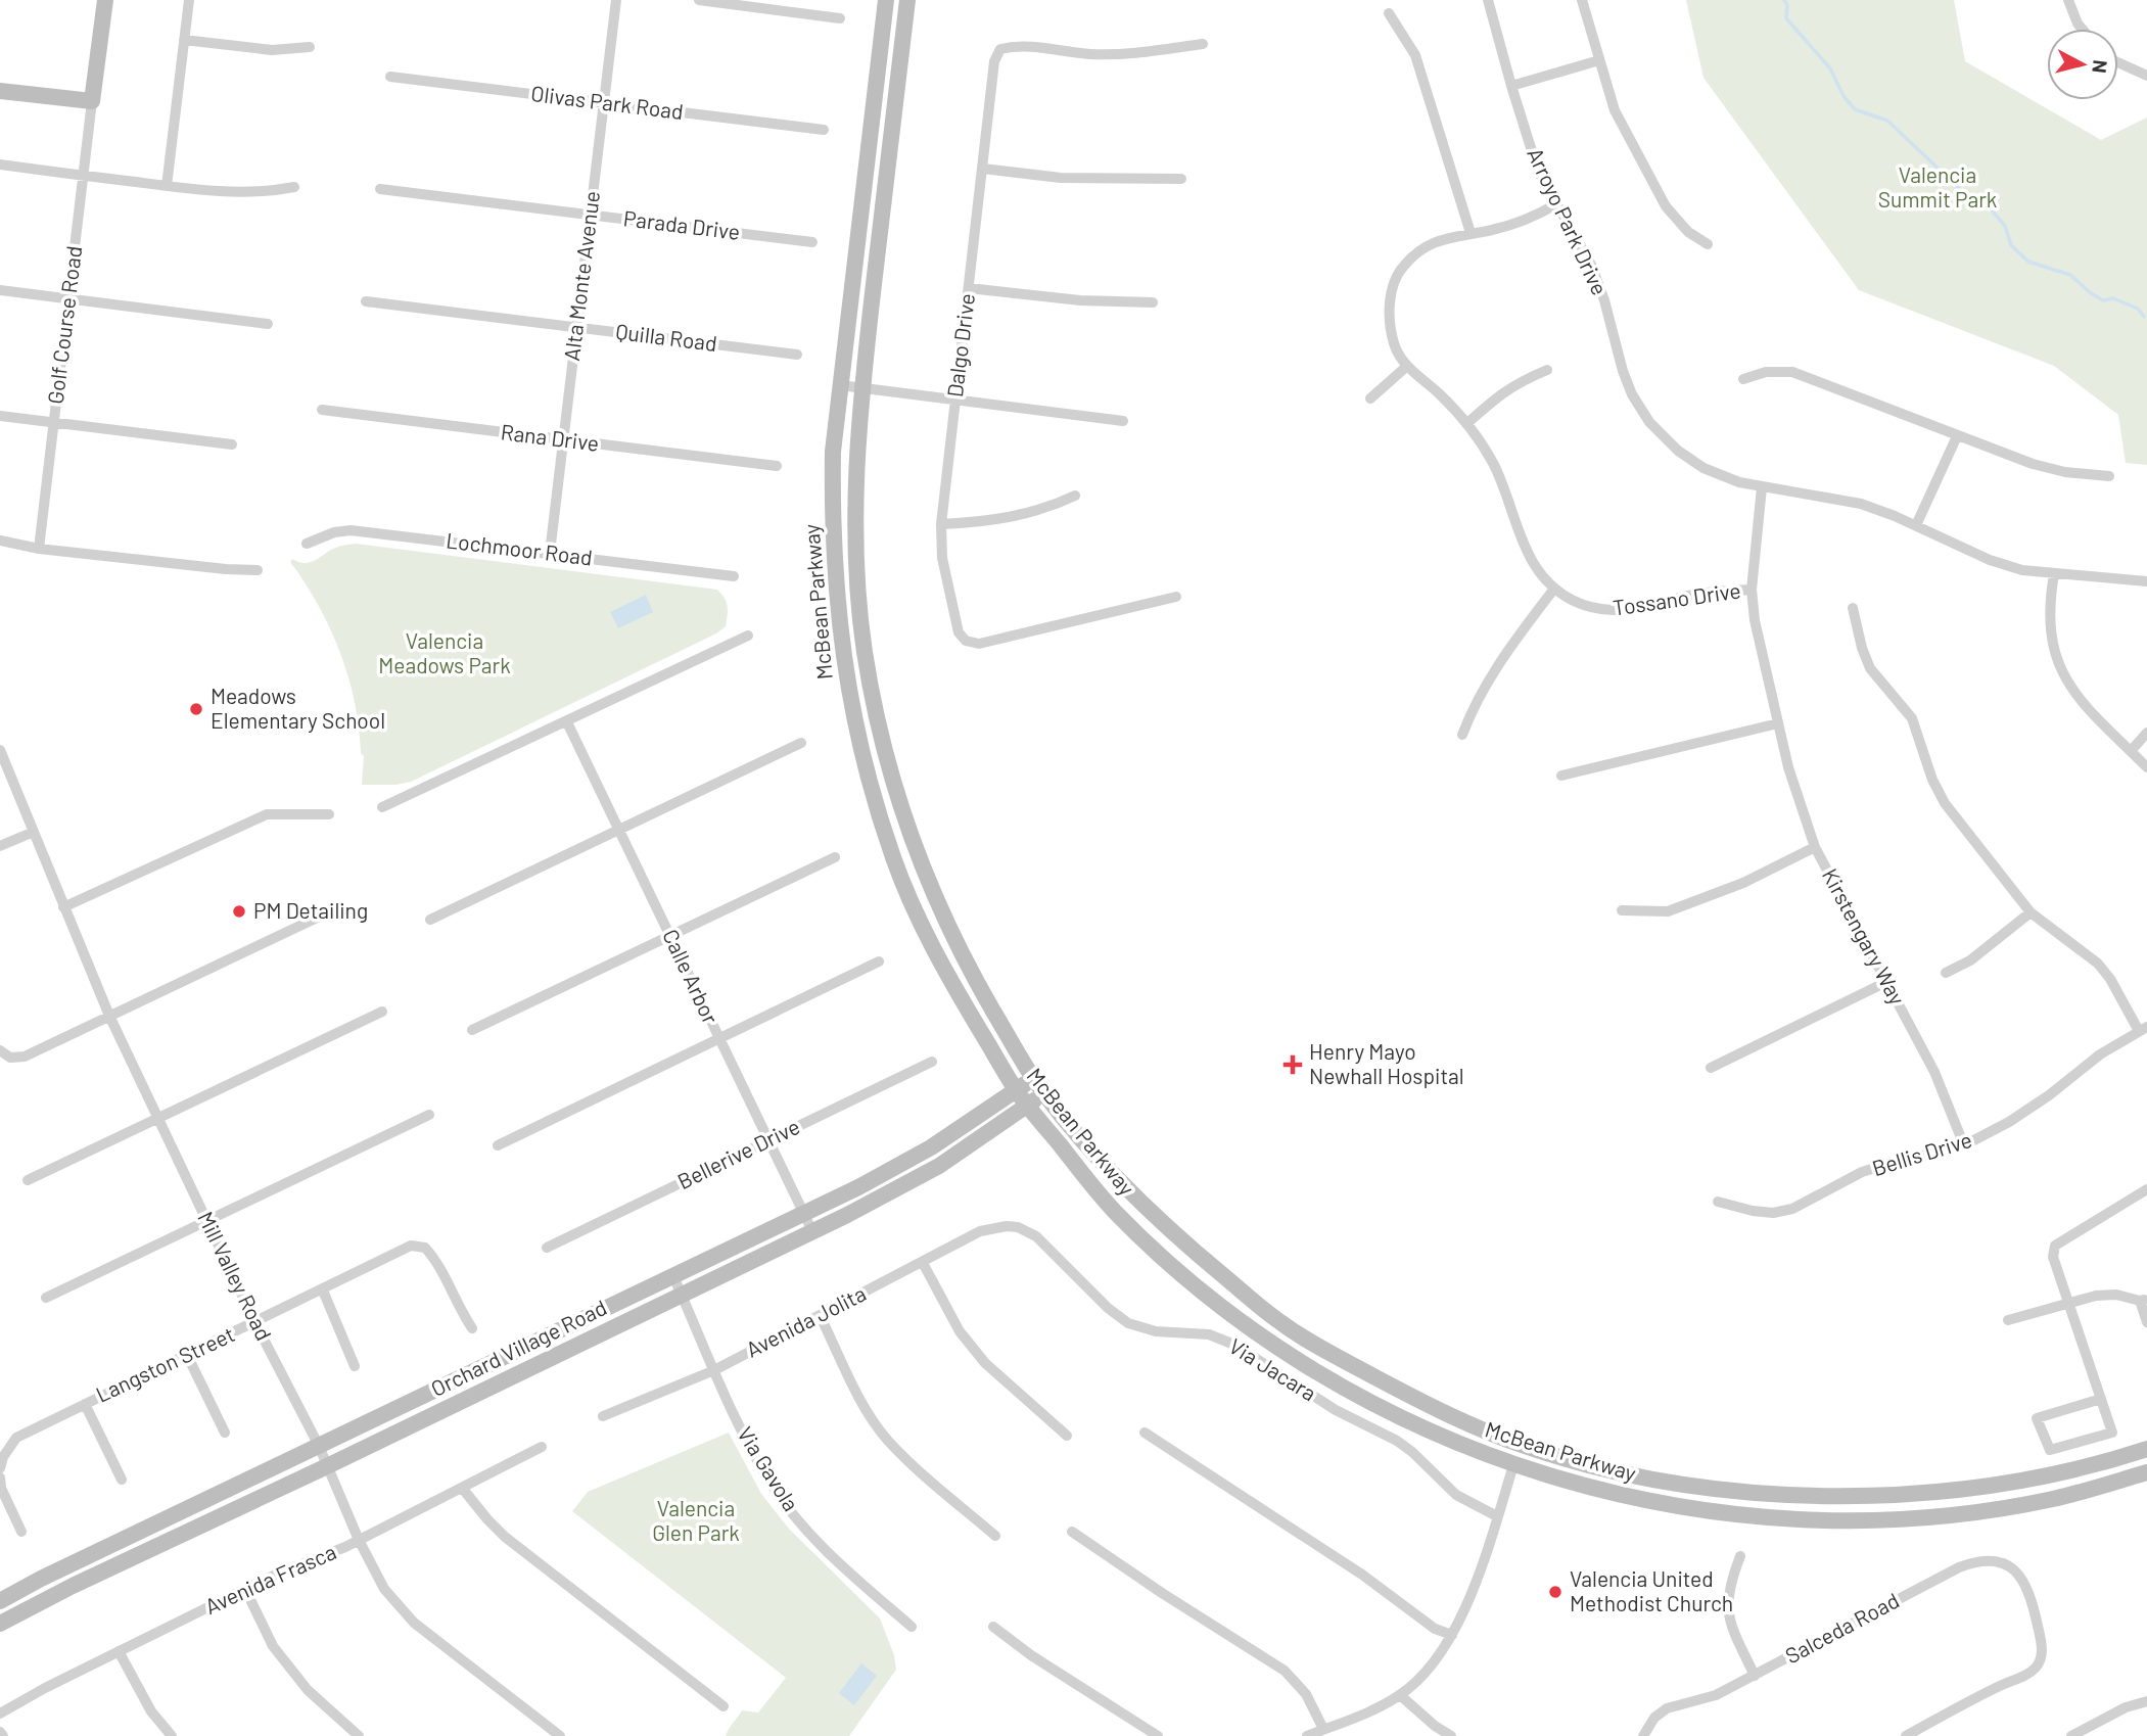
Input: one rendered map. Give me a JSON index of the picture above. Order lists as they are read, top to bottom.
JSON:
{
  "streets": {
    "main road": ["McBean Parkway", "Orchard Village Road"],
    "street": [
      "Olivas Park Road",
      "Arroyo Park Drive",
      "Parada Drive",
      "Alta Monte Avenue",
      "Golf Course Road",
      "Quilla Road",
      "Dalgo Drive",
      "Rana Drive",
      "Lochmoor Road",
      "Tossano Drive",
      "Kirstengary Way",
      "Calle Arbor",
      "Bellerive Drive",
      "Bellis Drive",
      "Mill Valley Road",
      "Avenida Jolita",
      "Langston Street",
      "Via Jacara",
      "Via Gavola",
      "Avenida Frasca",
      "Salceda Road"
    ]
  },
  "crossings": [
    ["Olivas Park Road", "Alta Monte Avenue"],
    ["Arroyo Park Drive", "Tossano Drive"],
    ["Arroyo Park Drive", "Kirstengary Way"],
    ["Parada Drive", "Alta Monte Avenue"],
    ["Alta Monte Avenue", "Quilla Road"],
    ["Alta Monte Avenue", "Rana Drive"],
    ["Alta Monte Avenue", "Lochmoor Road"],
    ["Tossano Drive", "Kirstengary Way"],
    ["McBean Parkway", "Orchard Village Road"],
    ["Kirstengary Way", "Bellis Drive"],
    ["Calle Arbor", "Bellerive Drive"],
    ["Calle Arbor", "Orchard Village Road"],
    ["Mill Valley Road", "Orchard Village Road"],
    ["Mill Valley Road", "Langston Street"],
    ["Mill Valley Road", "Avenida Frasca"],
    ["Avenida Jolita", "Via Jacara"],
    ["Avenida Jolita", "Via Gavola"],
    ["Orchard Village Road", "Via Gavola"]
  ],
  "parks": ["Valencia Summit Park", "Valencia Meadows Park", "Valencia Glen Park"],
  "places": {
    "other": ["Meadows Elementary School", "PM Detailing", "Valencia United Methodist Church"],
    "health": ["Henry Mayo Newhall Hospital"]
  },
  "north": "right"
}
